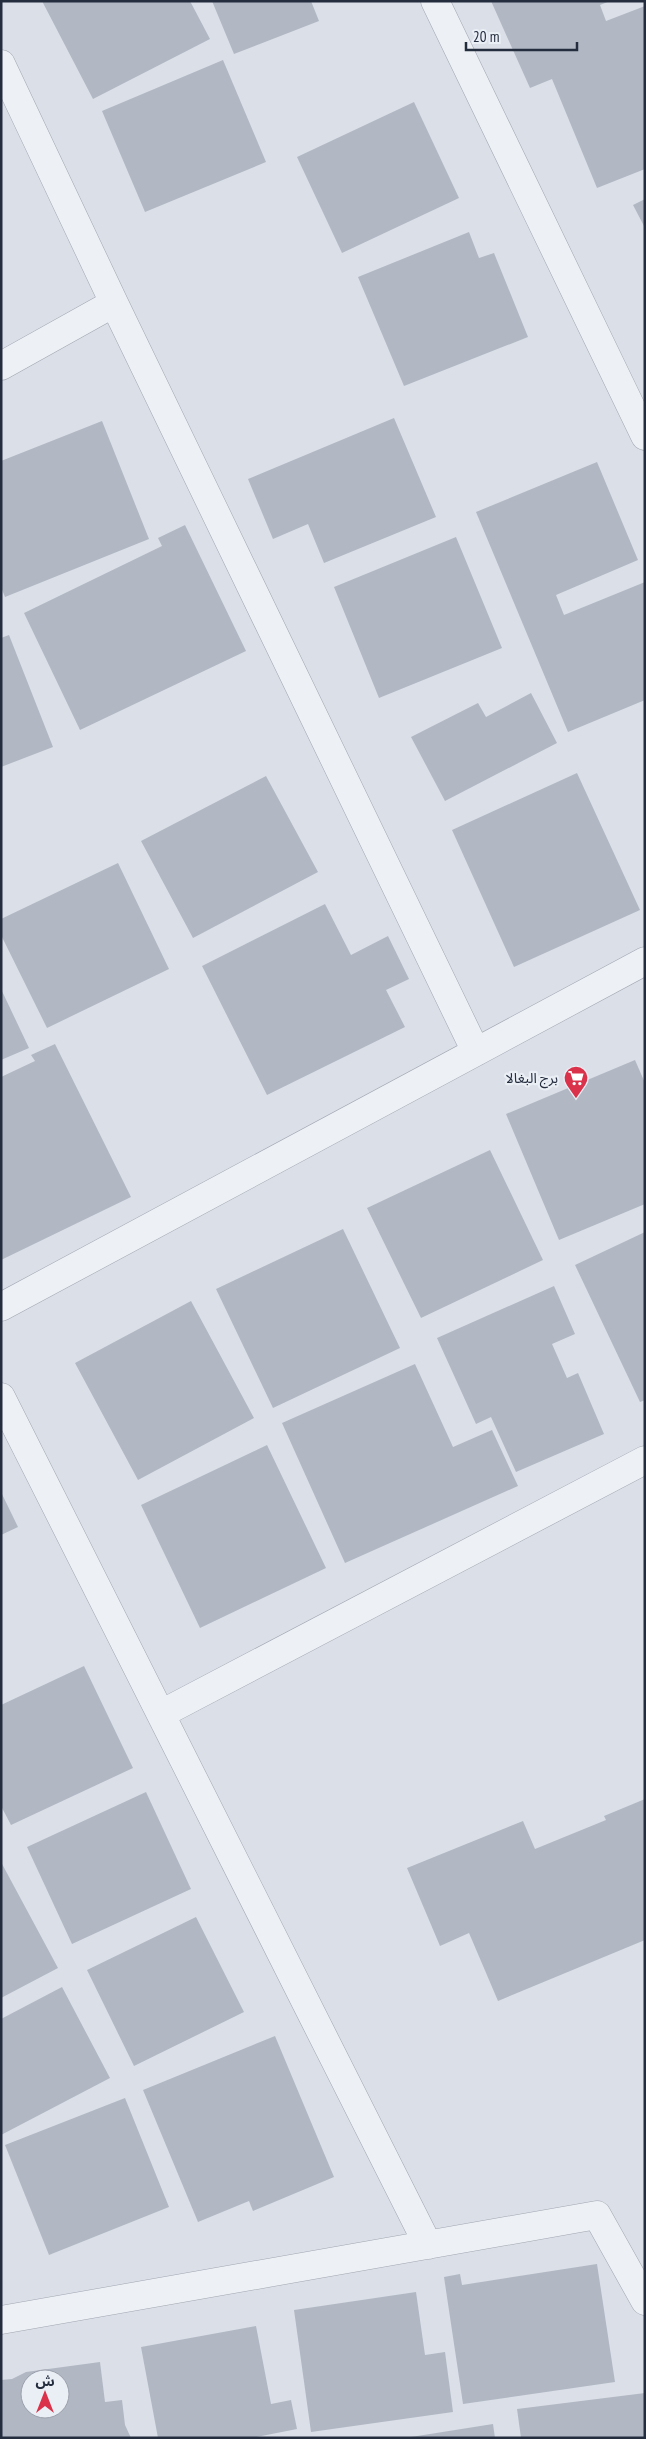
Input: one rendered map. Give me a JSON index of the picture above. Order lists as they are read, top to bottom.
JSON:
{
  "places": {
    "supermarket": ["برج البغالا"]
  },
  "scale_bar": "20 m",
  "north": "top"
}
